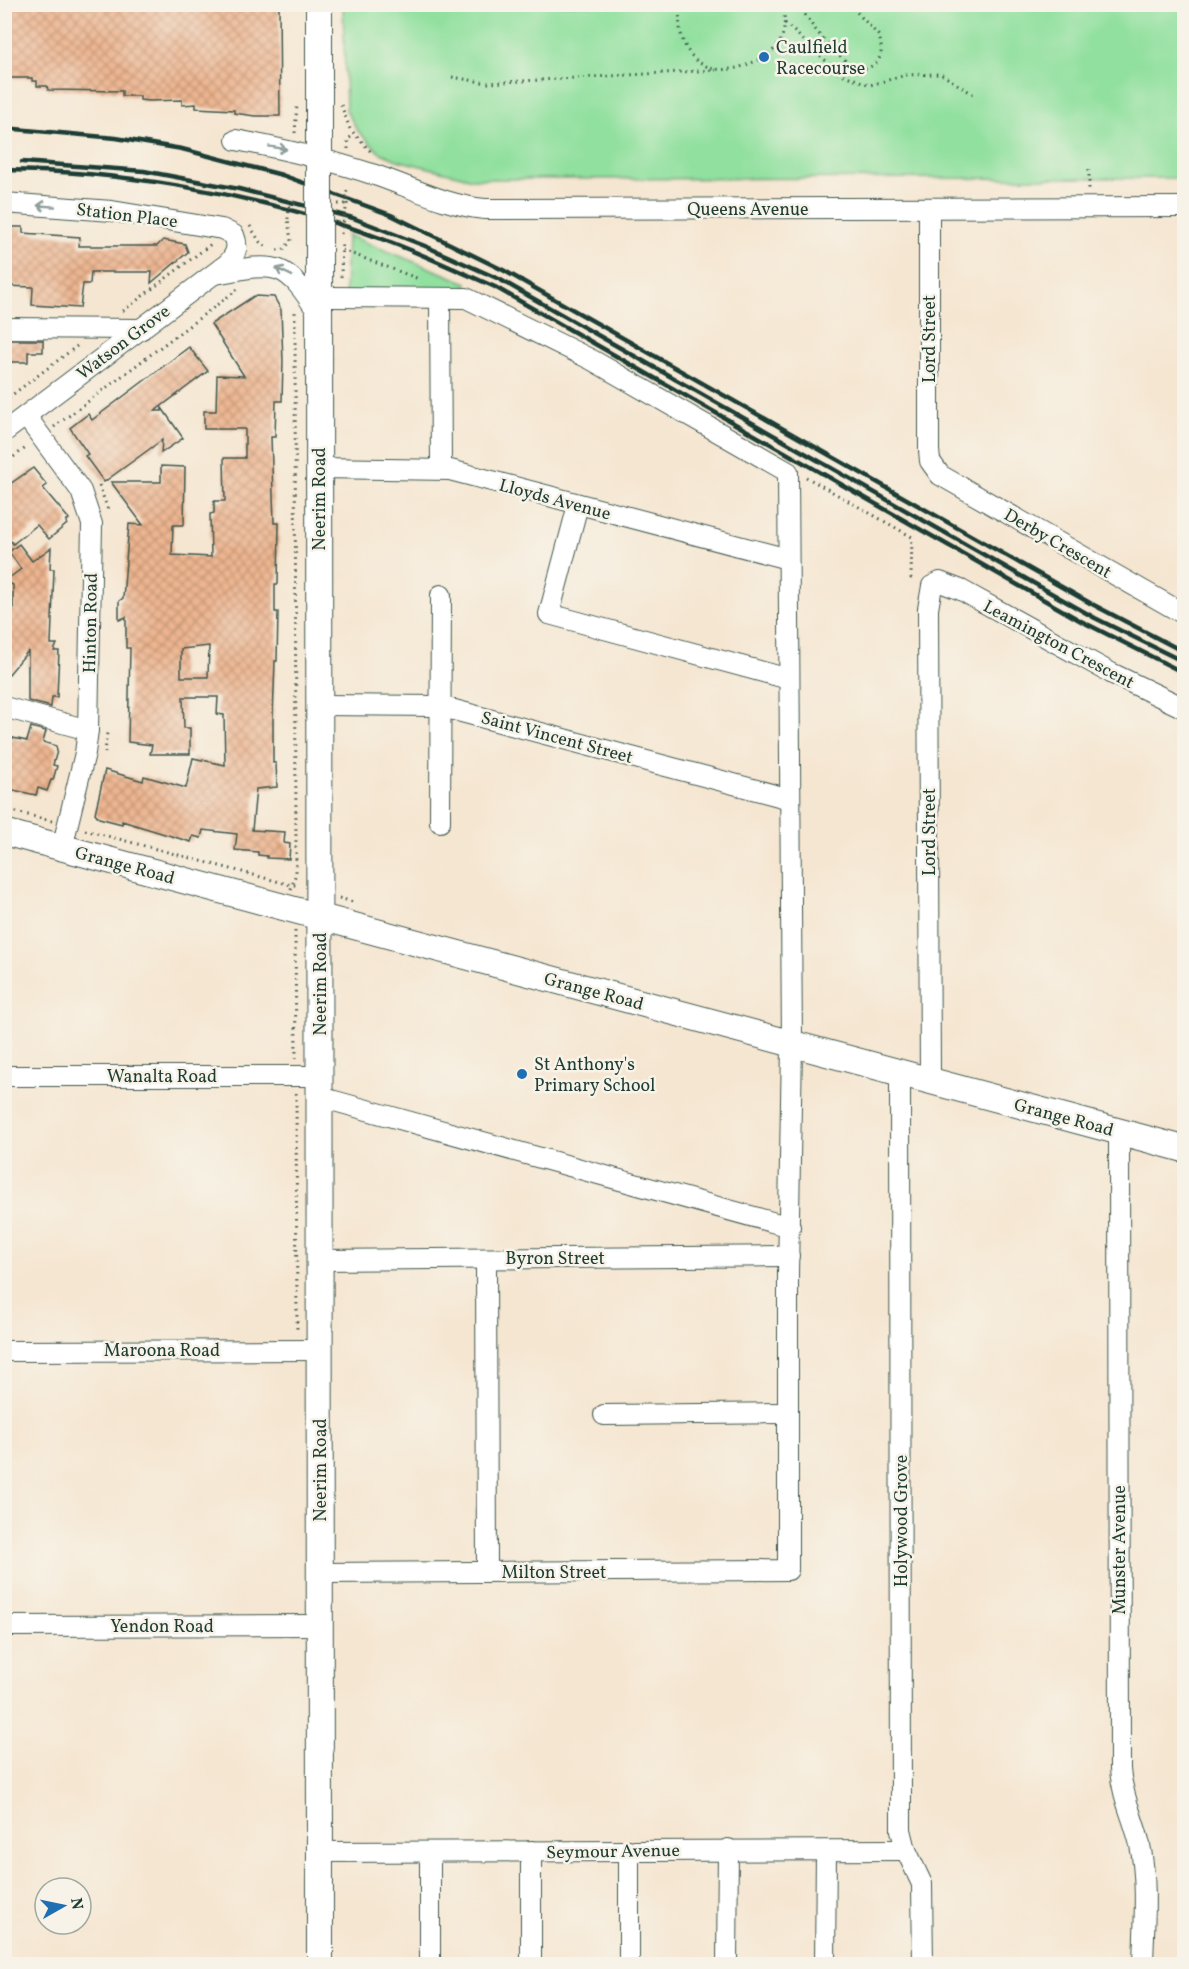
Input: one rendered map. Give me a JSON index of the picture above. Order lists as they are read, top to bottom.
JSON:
{
  "streets": {
    "main road": ["Neerim Road", "Grange Road"],
    "street": [
      "Queens Avenue",
      "Station Place",
      "Lord Street",
      "Watson Grove",
      "Lloyds Avenue",
      "Derby Crescent",
      "Hinton Road",
      "Leamington Crescent",
      "Saint Vincent Street",
      "Wanalta Road",
      "Byron Street",
      "Maroona Road",
      "Holywood Grove",
      "Munster Avenue",
      "Milton Street",
      "Yendon Road",
      "Seymour Avenue"
    ]
  },
  "crossings": [
    ["Queens Avenue", "Lord Street"],
    ["Queens Avenue", "Neerim Road"],
    ["Station Place", "Watson Grove"],
    ["Lord Street", "Derby Crescent"],
    ["Lord Street", "Leamington Crescent"],
    ["Lord Street", "Grange Road"],
    ["Watson Grove", "Hinton Road"],
    ["Neerim Road", "Lloyds Avenue"],
    ["Neerim Road", "Saint Vincent Street"],
    ["Neerim Road", "Grange Road"],
    ["Neerim Road", "Wanalta Road"],
    ["Neerim Road", "Byron Street"],
    ["Neerim Road", "Maroona Road"],
    ["Neerim Road", "Milton Street"],
    ["Neerim Road", "Yendon Road"],
    ["Neerim Road", "Seymour Avenue"],
    ["Hinton Road", "Grange Road"],
    ["Grange Road", "Holywood Grove"],
    ["Grange Road", "Munster Avenue"],
    ["Holywood Grove", "Seymour Avenue"]
  ],
  "places": ["Caulfield Racecourse", "St Anthony's Primary School"],
  "north": "right"
}
